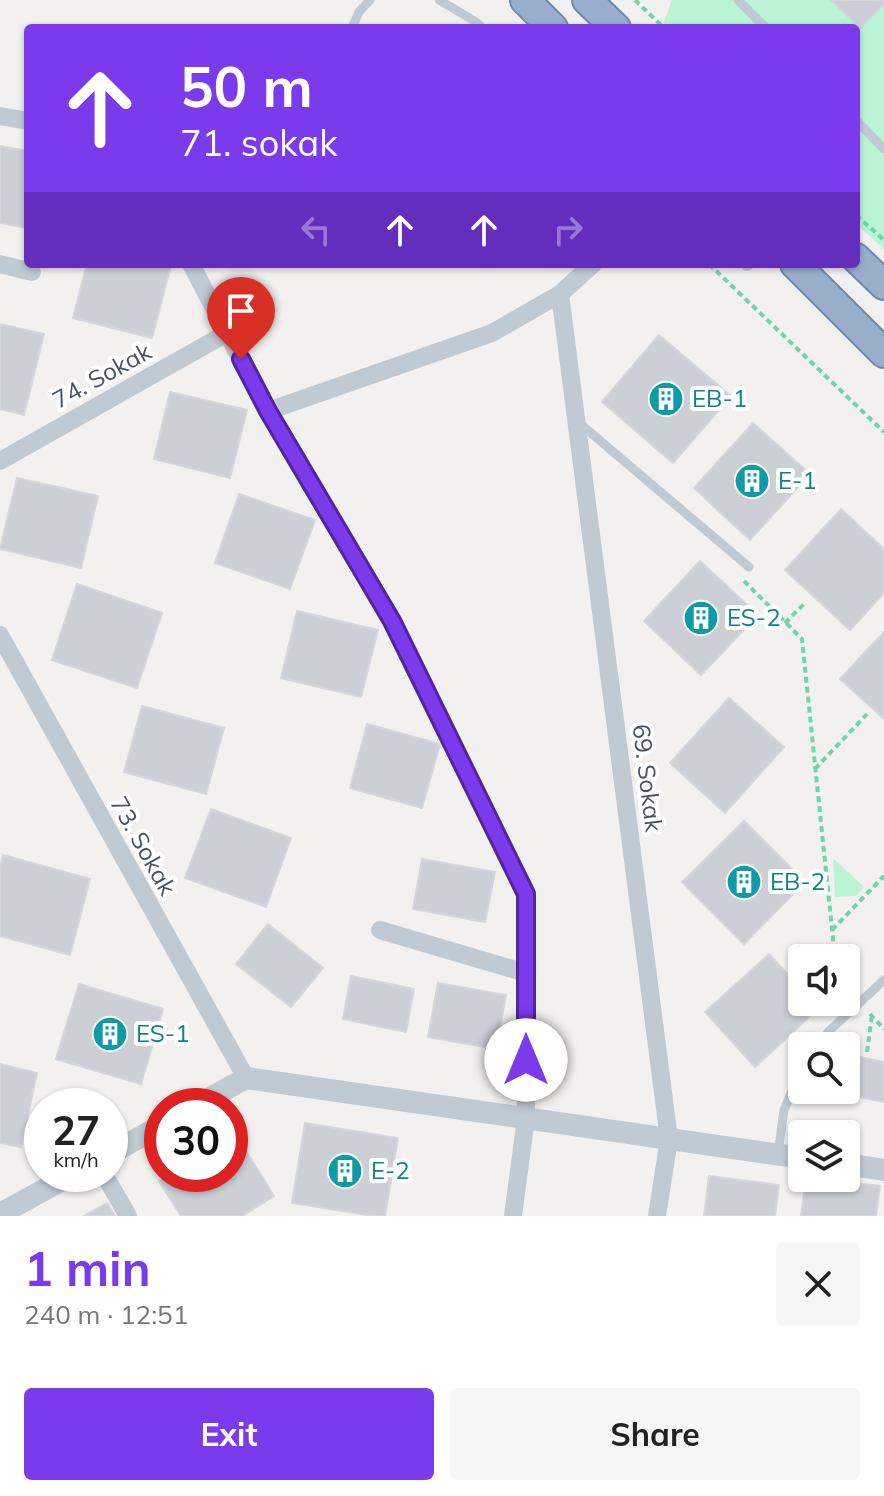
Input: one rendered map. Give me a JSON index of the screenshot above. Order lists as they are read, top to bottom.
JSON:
{
  "streets": {
    "street": ["74. Sokak", "69. Sokak", "73. Sokak"]
  },
  "places": {
    "building": [
      "EB-1",
      "E-1",
      "ES-2",
      "EB-2",
      "ES-1",
      "E-2"
    ]
  },
  "page": {
    "turn": ["50 m", "71. sokak"],
    "speed": "27 km/h",
    "limit": "30",
    "heading": ["1 min", "240 m · 12:51"],
    "buttons": ["Exit", "Share"]
  }
}
